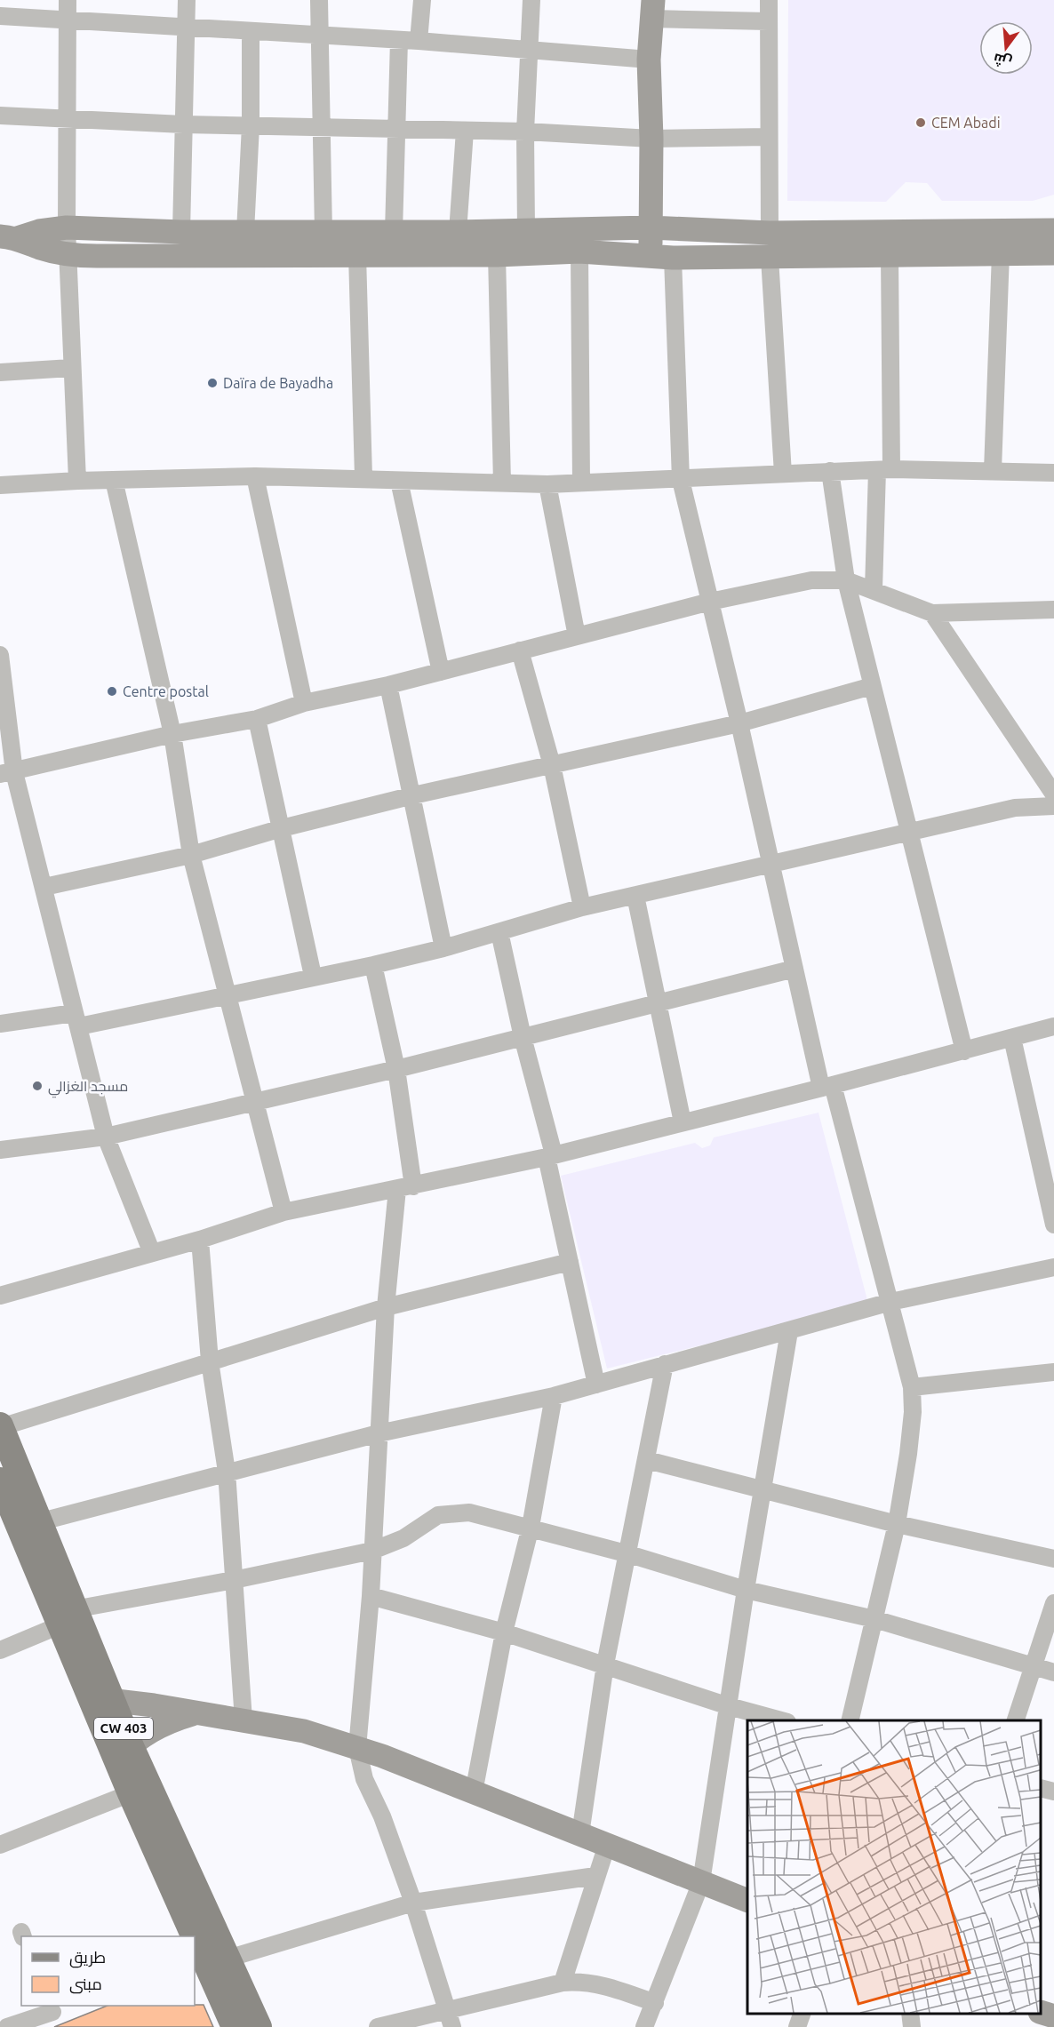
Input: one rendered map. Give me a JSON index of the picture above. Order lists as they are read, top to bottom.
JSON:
{
  "streets": {
    "main road": ["CW 403"]
  },
  "places": [
    "CEM Abadi",
    "Daïra de Bayadha",
    "Centre postal",
    "مسجد الغزالي"
  ],
  "legend": ["طريق", "مبنى"],
  "north": "bottom"
}
